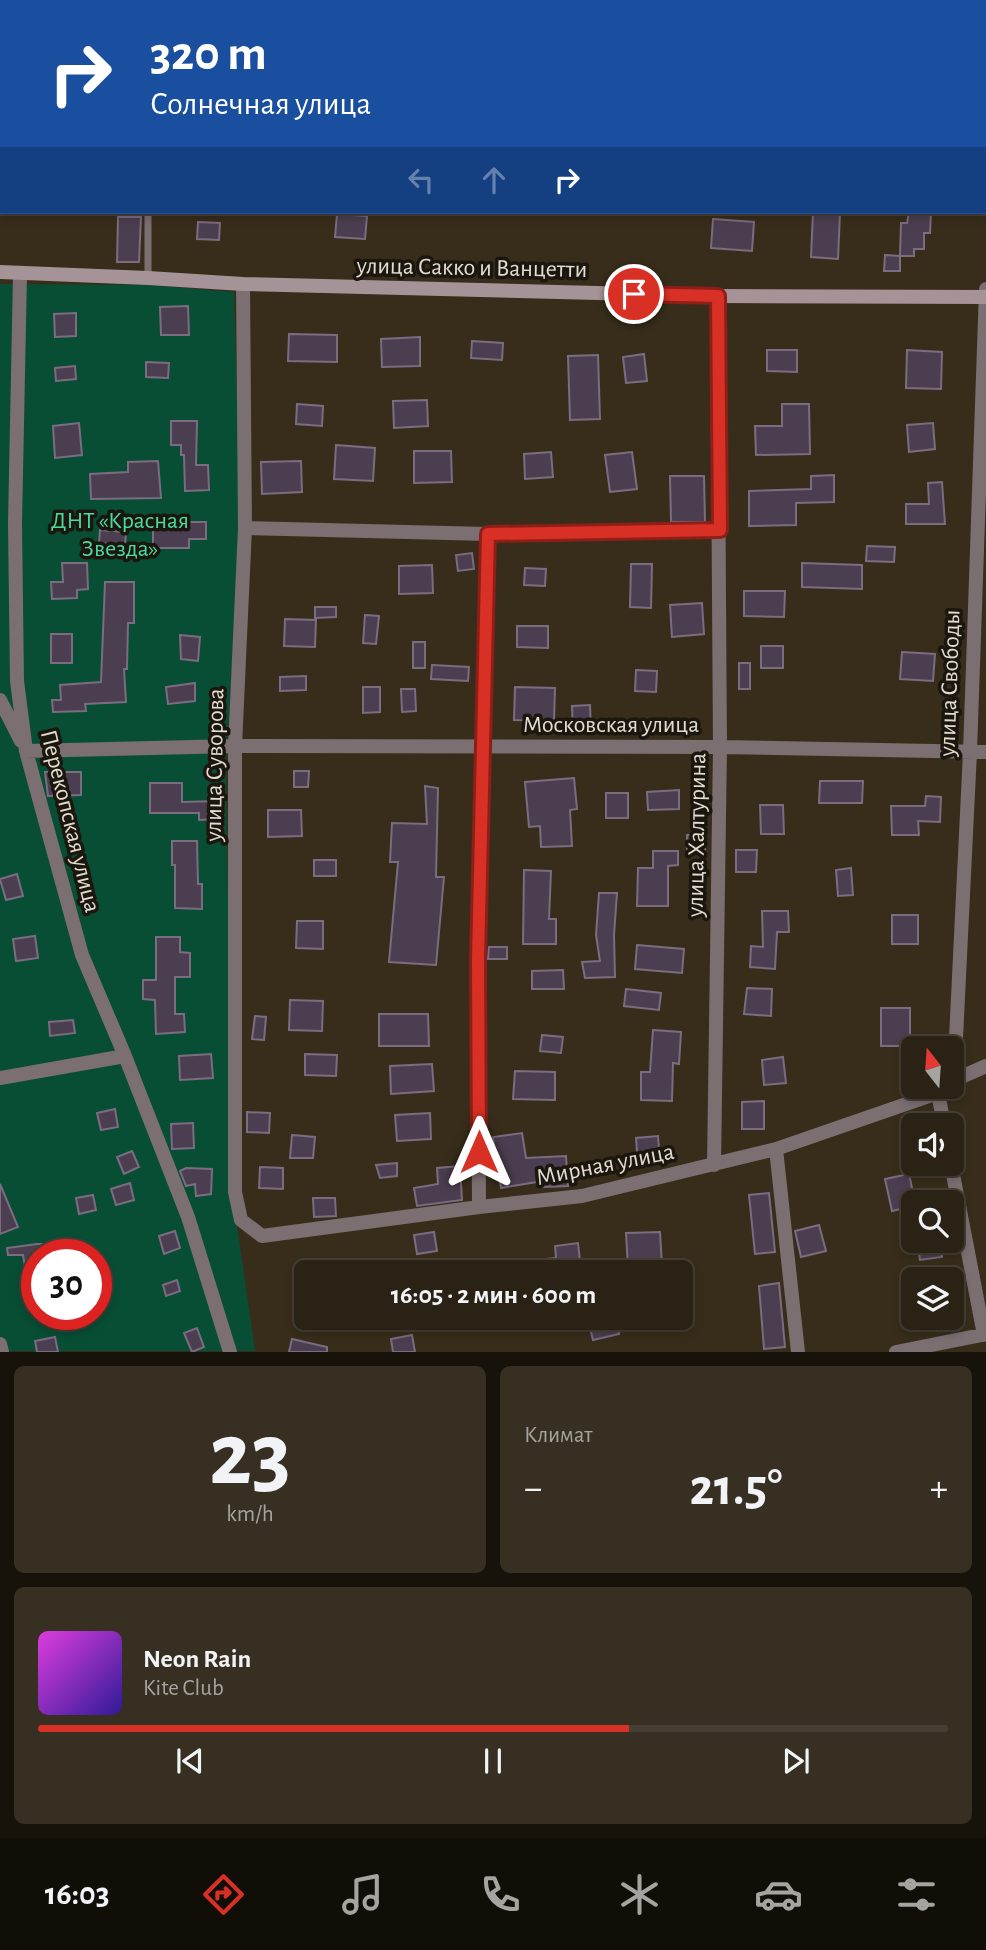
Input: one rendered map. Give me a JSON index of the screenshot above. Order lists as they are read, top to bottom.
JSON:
{
  "streets": {
    "main road": ["улица Сакко и Ванцетти"],
    "street": [
      "улица Свободы",
      "Московская улица",
      "улица Суворова",
      "Перекопская улица",
      "улица Халтурина",
      "Мирная улица"
    ]
  },
  "crossings": [
    ["улица Сакко и Ванцетти", "улица Свободы"],
    ["улица Сакко и Ванцетти", "улица Суворова"],
    ["улица Сакко и Ванцетти", "Перекопская улица"],
    ["улица Сакко и Ванцетти", "улица Халтурина"],
    ["улица Свободы", "Московская улица"],
    ["Московская улица", "улица Суворова"],
    ["Московская улица", "Перекопская улица"],
    ["Московская улица", "улица Халтурина"],
    ["улица Суворова", "Мирная улица"],
    ["улица Халтурина", "Мирная улица"]
  ],
  "parks": ["ДНТ «Красная Звезда»"],
  "north": "top",
  "page": {
    "turn": ["320 m", "Солнечная улица"],
    "limit": "30",
    "trip": "16:05 · 2 мин · 600 m",
    "tile": [
      ["23", "km/h"],
      "Климат"
    ],
    "heat": ["−", "21.5°", "+"],
    "song": ["Neon Rain", "Kite Club"],
    "tabs": "16:03"
  }
}
